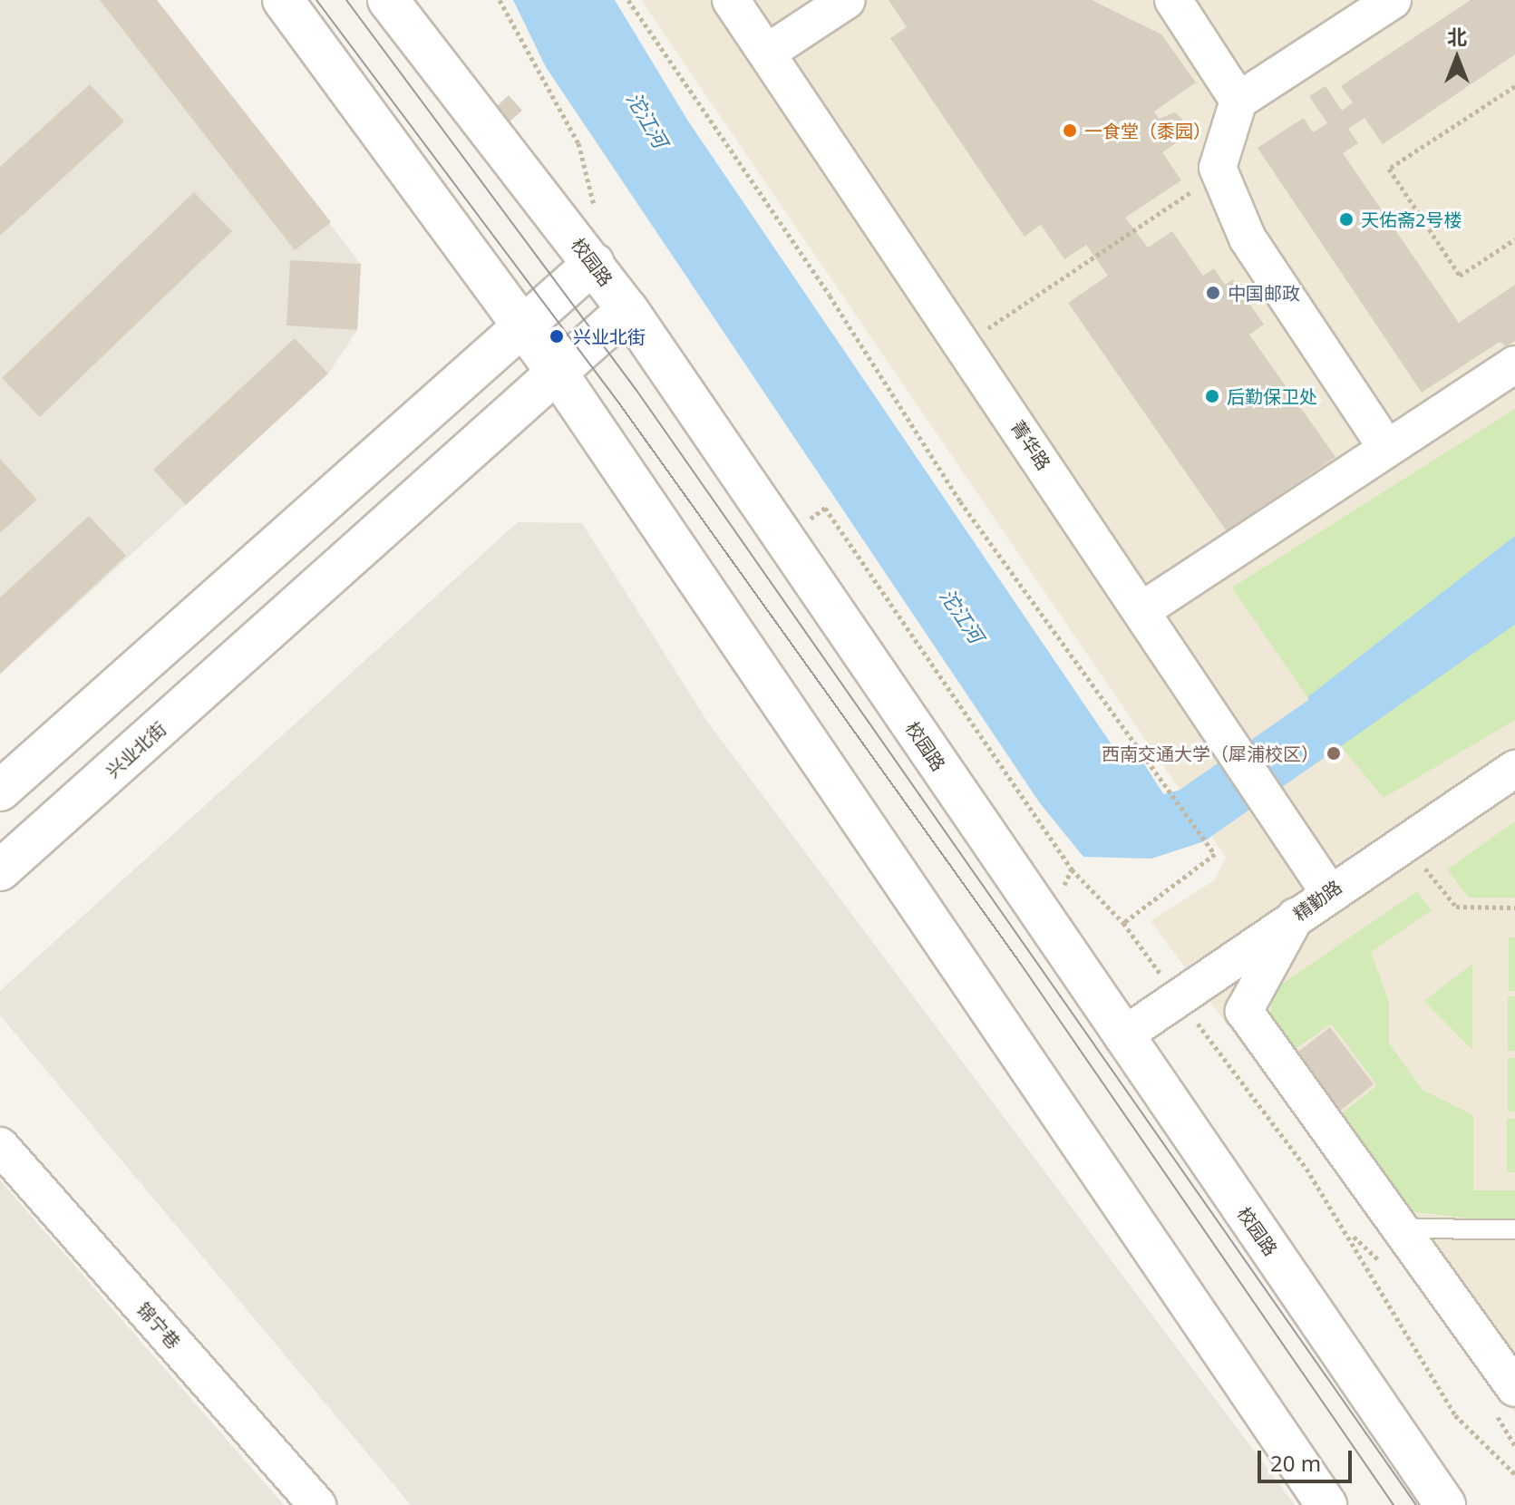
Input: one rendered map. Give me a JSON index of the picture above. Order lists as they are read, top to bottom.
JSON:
{
  "streets": {
    "street": [
      "校园路",
      "菁华路",
      "兴业北街",
      "精勤路",
      "锦宁巷"
    ]
  },
  "crossings": [
    ["校园路", "兴业北街"],
    ["校园路", "精勤路"],
    ["菁华路", "精勤路"]
  ],
  "water": ["沱江河"],
  "places": [
    "一食堂（黍园）",
    "天佑斋2号楼",
    "中国邮政",
    "兴业北街",
    "后勤保卫处",
    "西南交通大学（犀浦校区）"
  ],
  "scale_bar": "20 m",
  "north": "top"
}
